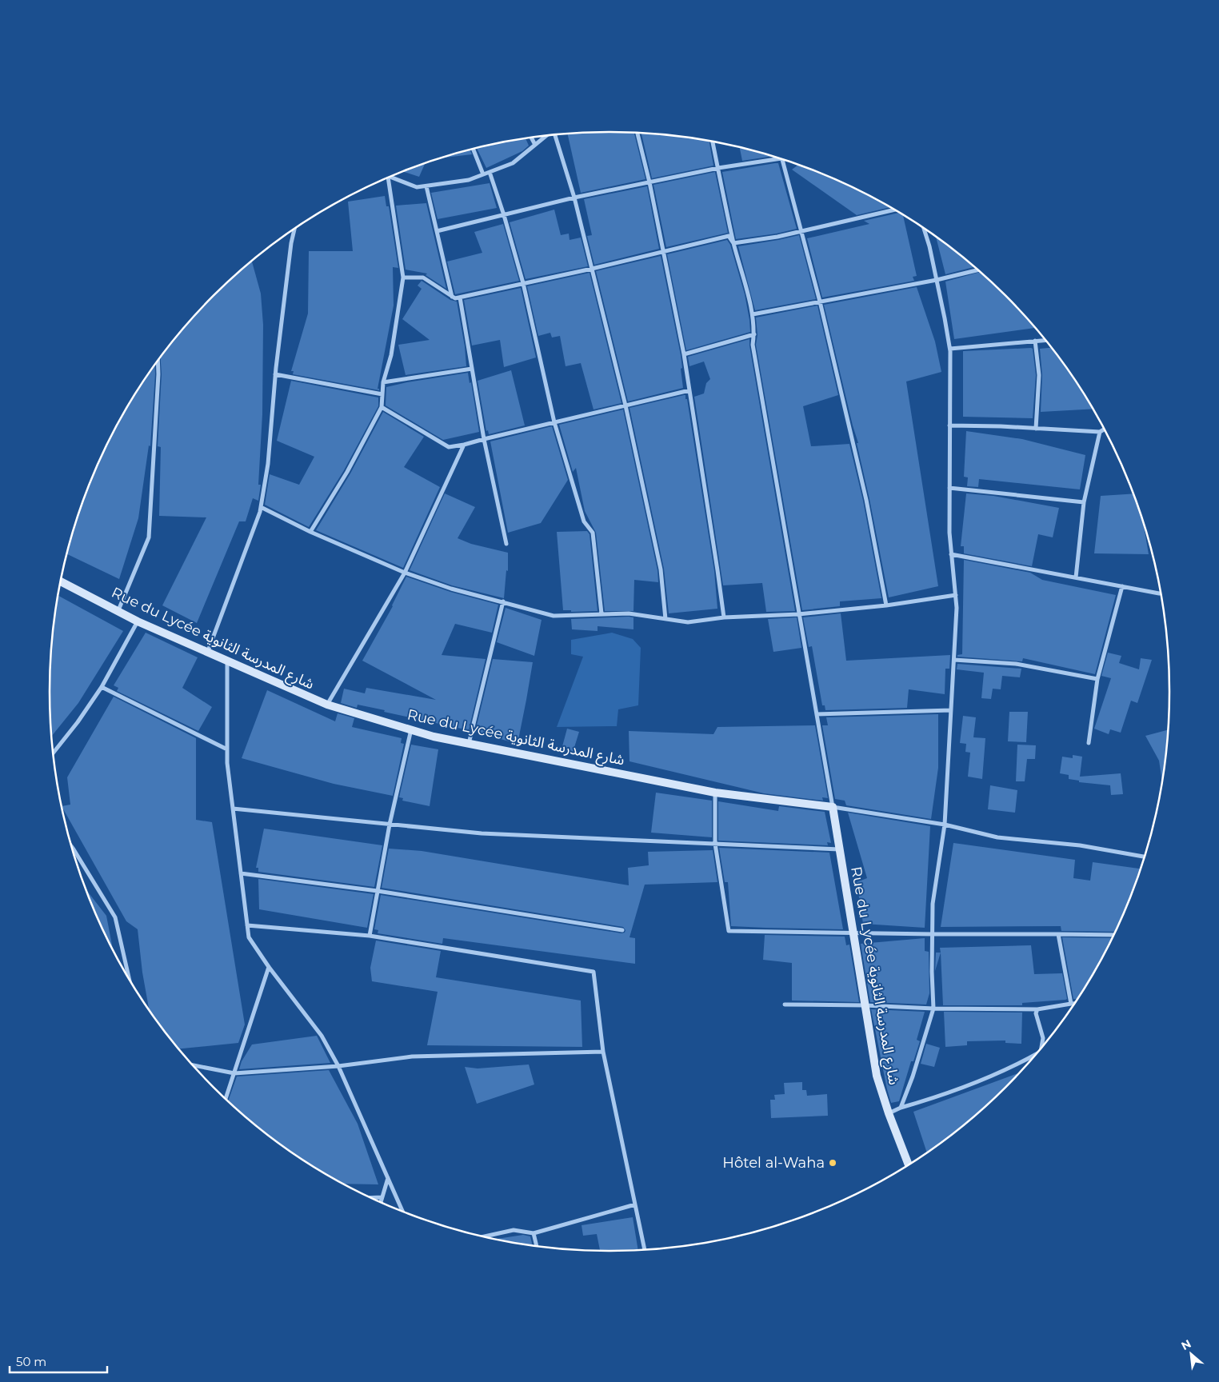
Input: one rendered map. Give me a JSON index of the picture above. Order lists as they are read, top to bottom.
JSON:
{
  "streets": {
    "street": ["Rue du Lycée شارع المدرسة الثانوية"]
  },
  "places": ["Hôtel al-Waha"],
  "scale_bar": "50 m",
  "north": "top left"
}
